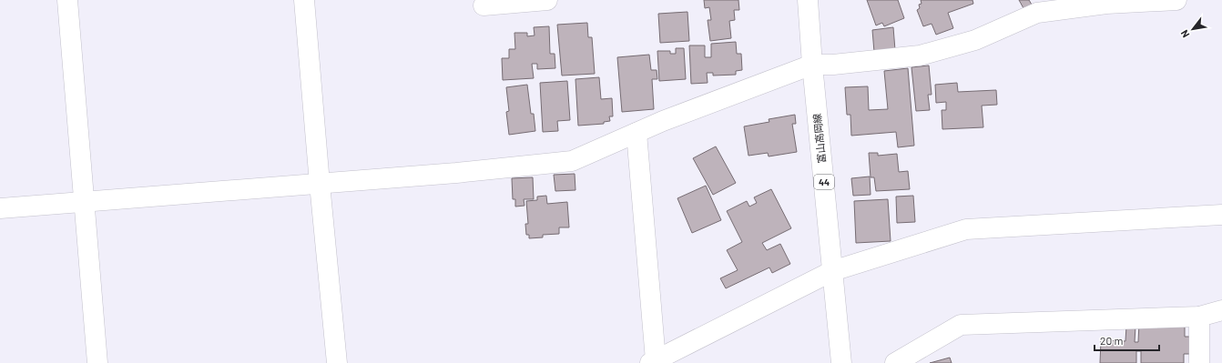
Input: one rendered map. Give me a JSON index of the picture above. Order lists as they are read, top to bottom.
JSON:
{
  "streets": {
    "street": ["富山高岡線", "44"]
  },
  "scale_bar": "20 m",
  "north": "bottom left"
}
